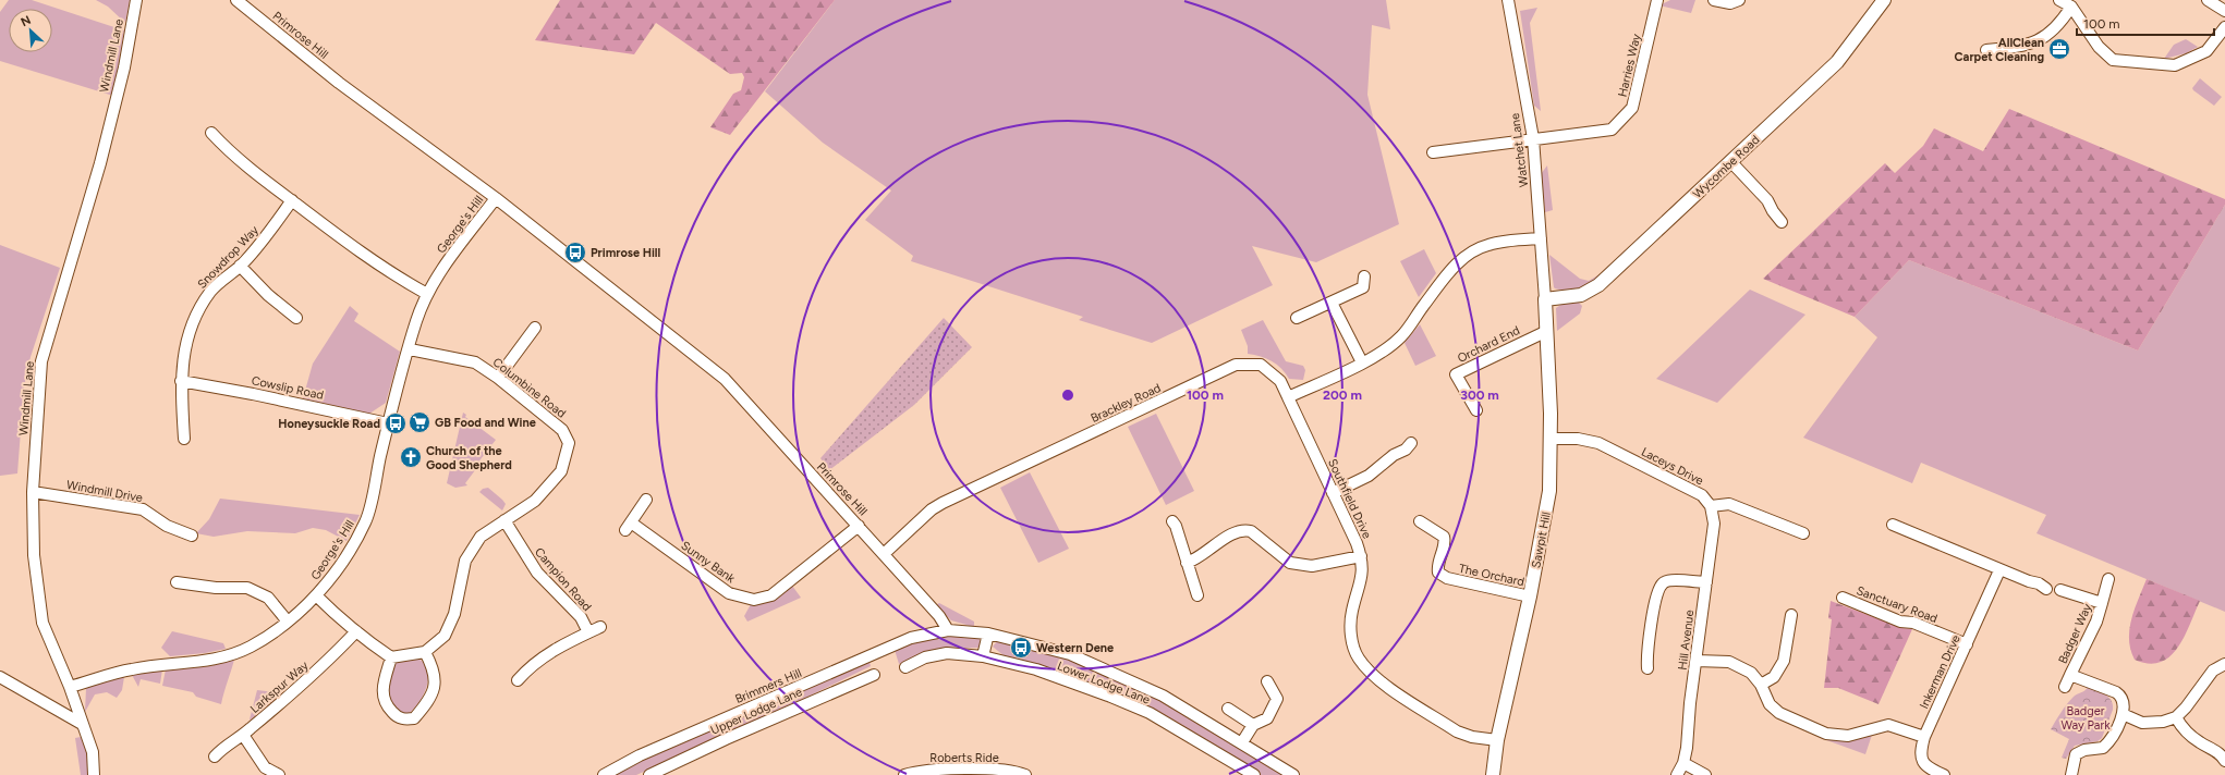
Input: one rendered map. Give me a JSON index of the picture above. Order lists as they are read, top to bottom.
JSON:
{
  "streets": {
    "street": [
      "Primrose Hill",
      "Windmill Lane",
      "Harries Way",
      "Watchet Lane",
      "Wycombe Road",
      "George's Hill",
      "Snowdrop Way",
      "Orchard End",
      "Cowslip Road",
      "Columbine Road",
      "Brackley Road",
      "Laceys Drive",
      "Windmill Drive",
      "Southfield Drive",
      "Sawpit Hill",
      "Sunny Bank",
      "The Orchard",
      "Campion Road",
      "Sanctuary Road",
      "Badger Way",
      "Hill Avenue",
      "Inkerman Drive",
      "Lower Lodge Lane",
      "Brimmers Hill",
      "Larkspur Way",
      "Upper Lodge Lane",
      "Roberts Ride"
    ]
  },
  "crossings": [
    ["Primrose Hill", "George's Hill"],
    ["Primrose Hill", "Brackley Road"],
    ["Primrose Hill", "Sunny Bank"],
    ["Primrose Hill", "Brimmers Hill"],
    ["Windmill Lane", "George's Hill"],
    ["Windmill Lane", "Windmill Drive"],
    ["Harries Way", "Watchet Lane"],
    ["Watchet Lane", "Wycombe Road"],
    ["Watchet Lane", "Sawpit Hill"],
    ["Wycombe Road", "Sawpit Hill"],
    ["George's Hill", "Cowslip Road"],
    ["George's Hill", "Columbine Road"],
    ["Snowdrop Way", "Cowslip Road"],
    ["Orchard End", "Sawpit Hill"],
    ["Columbine Road", "Campion Road"],
    ["Brackley Road", "Southfield Drive"],
    ["Laceys Drive", "Sawpit Hill"],
    ["Laceys Drive", "Hill Avenue"],
    ["Southfield Drive", "Sawpit Hill"],
    ["Sawpit Hill", "The Orchard"],
    ["Sanctuary Road", "Inkerman Drive"]
  ],
  "parks": ["Badger Way Park"],
  "places": {
    "office": ["AllClean Carpet Cleaning"],
    "bus stop": ["Primrose Hill", "Honeysuckle Road", "Western Dene"],
    "supermarket": ["GB Food and Wine"],
    "church": ["Church of the Good Shepherd"]
  },
  "scale_bar": "100 m",
  "north": "top left",
  "rings": ["100 m", "200 m", "300 m"]
}
